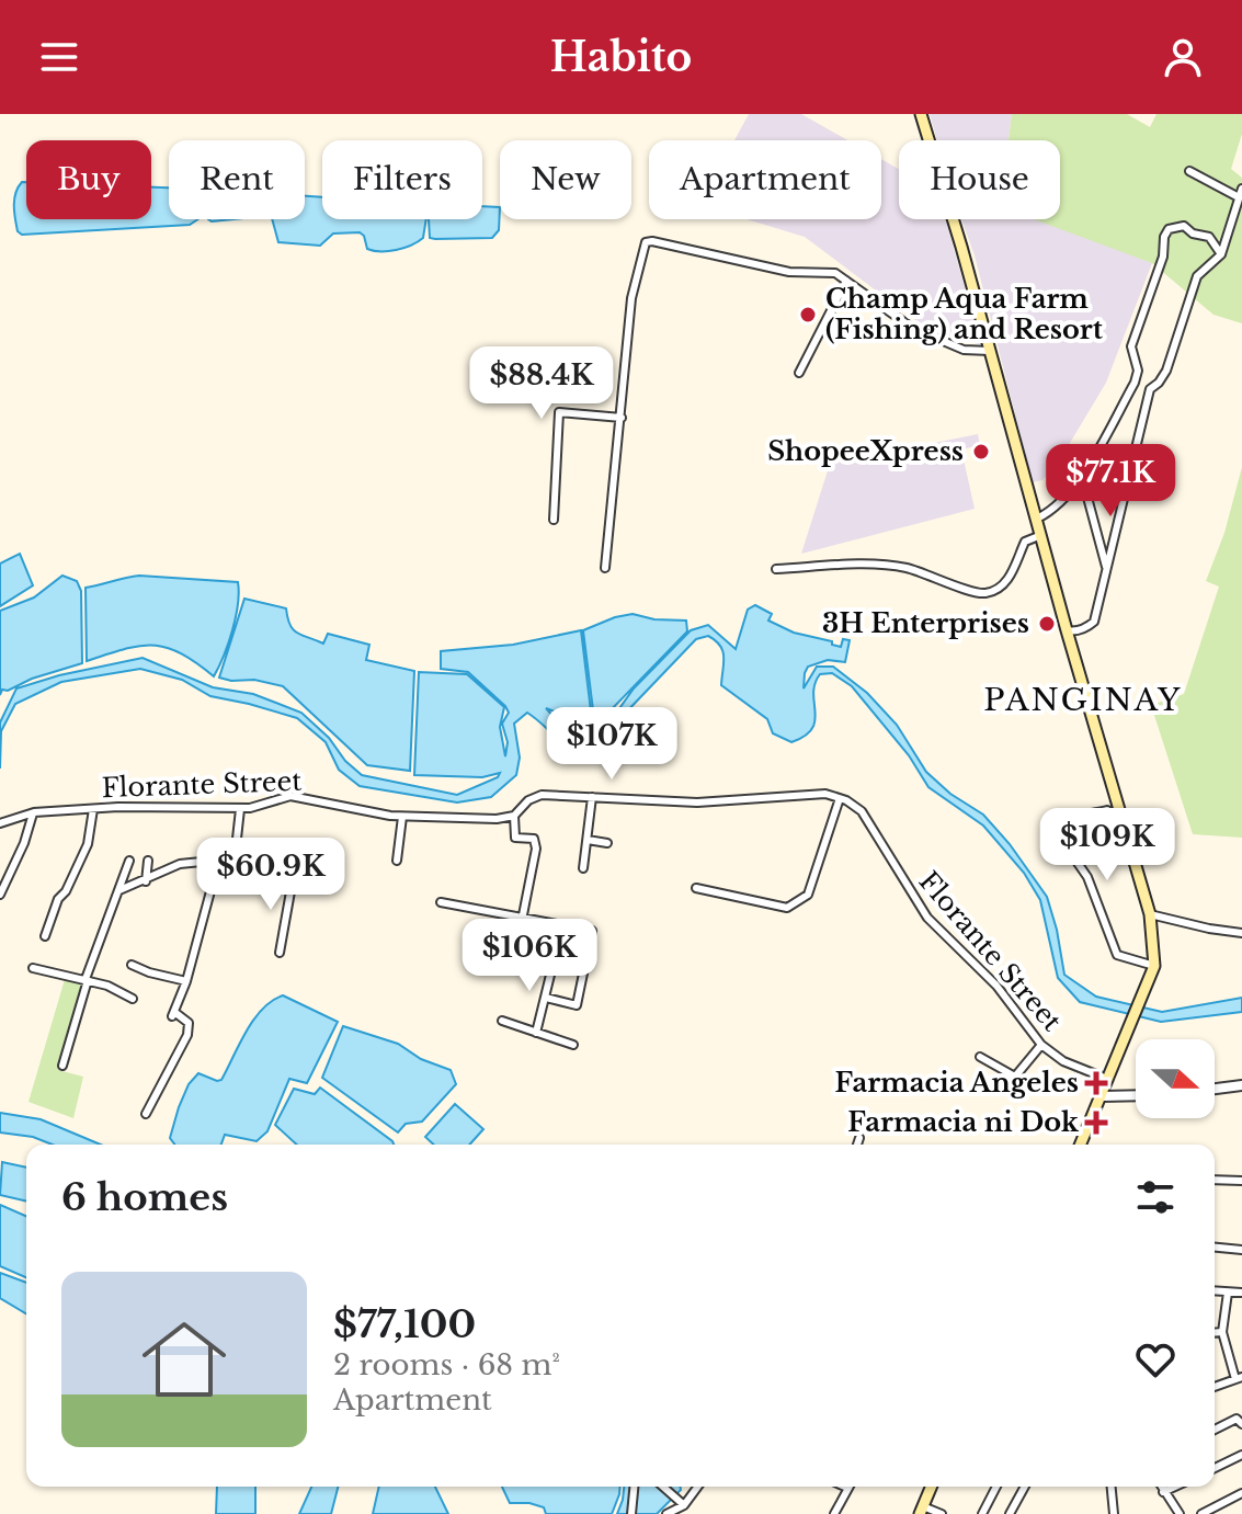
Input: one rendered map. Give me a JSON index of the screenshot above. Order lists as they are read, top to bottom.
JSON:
{
  "streets": {
    "street": ["Florante Street"]
  },
  "districts": ["PANGINAY"],
  "places": {
    "other": ["Champ Aqua Farm (Fishing) and Resort", "ShopeeXpress", "3H Enterprises"],
    "health": ["Farmacia Angeles", "Farmacia ni Dok"]
  },
  "north": "right",
  "page": {
    "header": "Habito",
    "chip": [
      "Buy",
      "Rent",
      "Filters",
      "New",
      "Apartment",
      "House"
    ],
    "price": [
      "$88.4K",
      "$77.1K",
      "$107K",
      "$109K",
      "$60.9K",
      "$106K"
    ],
    "heading": "6 homes",
    "list": [
      {
        "name": "$77,100",
        "note": "2 rooms · 68 m² · Apartment"
      }
    ]
  }
}
